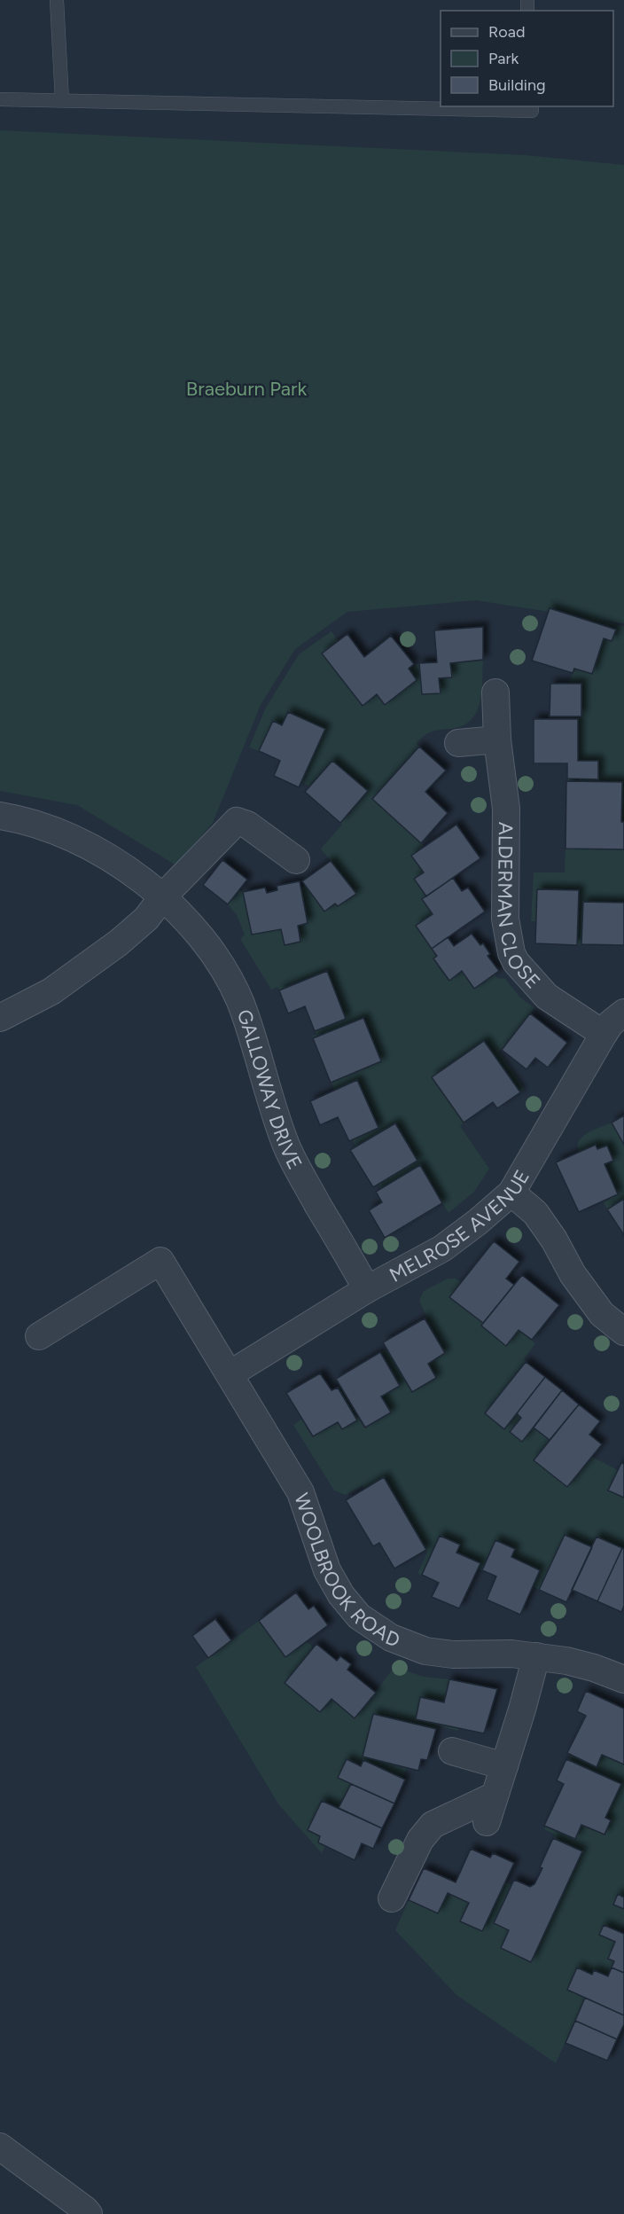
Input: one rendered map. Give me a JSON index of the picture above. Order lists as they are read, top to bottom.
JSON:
{
  "streets": {
    "street": [
      "ALDERMAN CLOSE",
      "GALLOWAY DRIVE",
      "MELROSE AVENUE",
      "WOOLBROOK ROAD"
    ]
  },
  "crossings": [
    ["ALDERMAN CLOSE", "MELROSE AVENUE"],
    ["GALLOWAY DRIVE", "MELROSE AVENUE"],
    ["MELROSE AVENUE", "WOOLBROOK ROAD"]
  ],
  "parks": ["Braeburn Park"],
  "legend": ["Road", "Park", "Building"]
}
